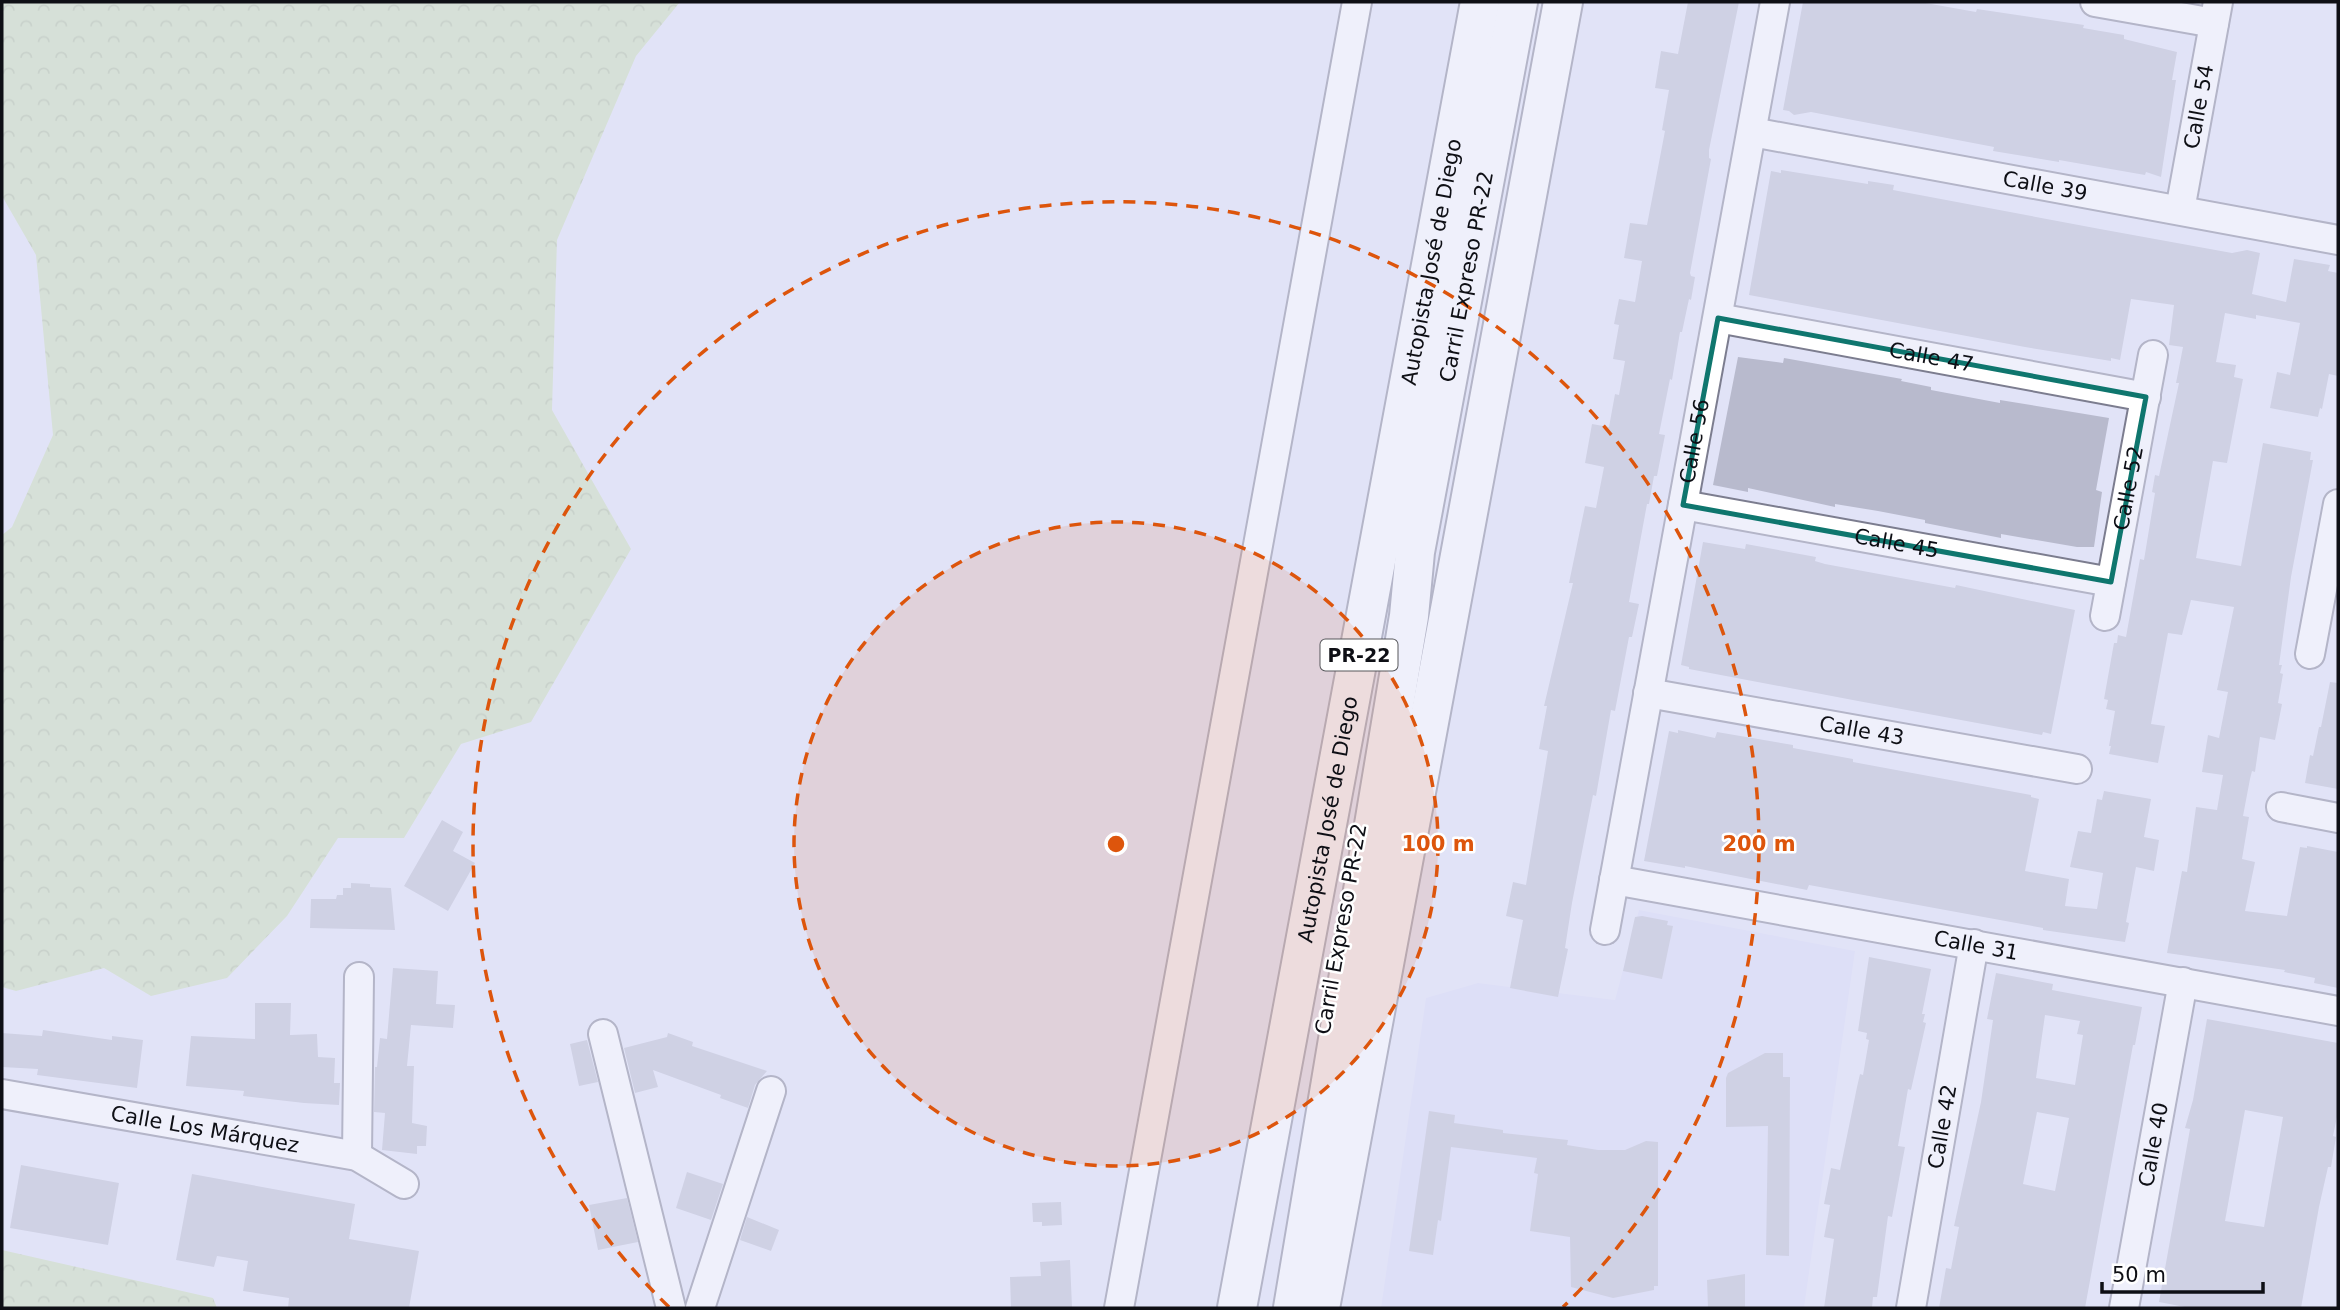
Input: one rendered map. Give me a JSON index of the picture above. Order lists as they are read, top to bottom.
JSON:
{
  "streets": {
    "highway": ["Autopista José de Diego", "Carril Expreso PR-22", "PR-22"],
    "street": [
      "Calle 54",
      "Calle 39",
      "Calle 47",
      "Calle 56",
      "Calle 52",
      "Calle 45",
      "Calle 43",
      "Calle 31",
      "Calle 42",
      "Calle Los Márquez",
      "Calle 40"
    ]
  },
  "crossings": [
    ["Calle 54", "Calle 39"],
    ["Calle 39", "Calle 56"],
    ["Calle 47", "Calle 56"],
    ["Calle 47", "Calle 52"],
    ["Calle 56", "Calle 45"],
    ["Calle 56", "Calle 43"],
    ["Calle 56", "Calle 31"],
    ["Calle 52", "Calle 45"],
    ["Calle 31", "Calle 42"],
    ["Calle 31", "Calle 40"]
  ],
  "scale_bar": "50 m",
  "rings": ["100 m", "200 m"]
}
